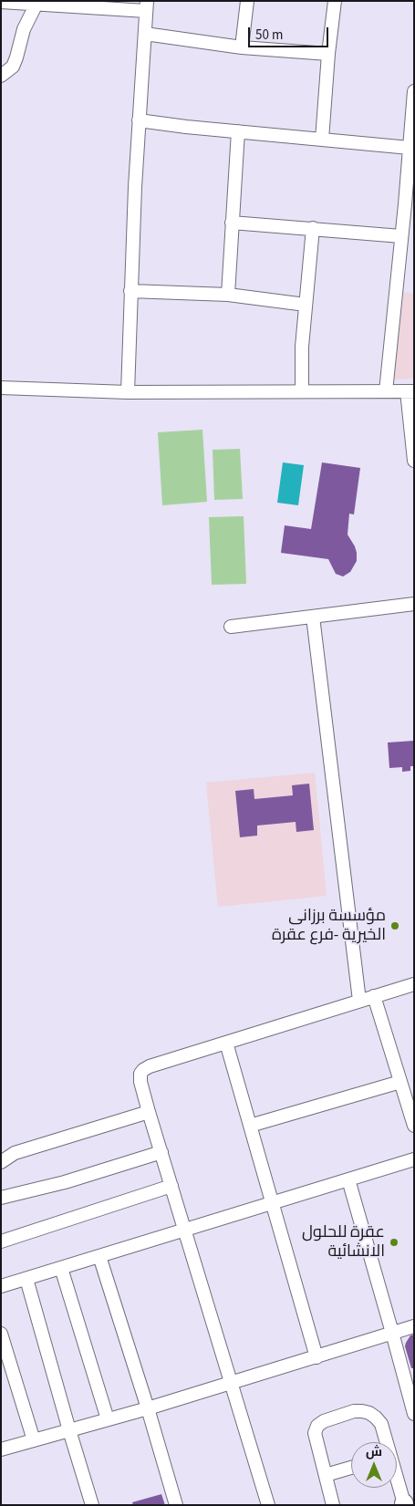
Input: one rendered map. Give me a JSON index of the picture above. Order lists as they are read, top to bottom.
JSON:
{
  "places": ["مؤسسة برزانى الخيرية -فرع عقرة", "عقرة للحلول الانشائیة"],
  "scale_bar": "50 m",
  "north": "top"
}
